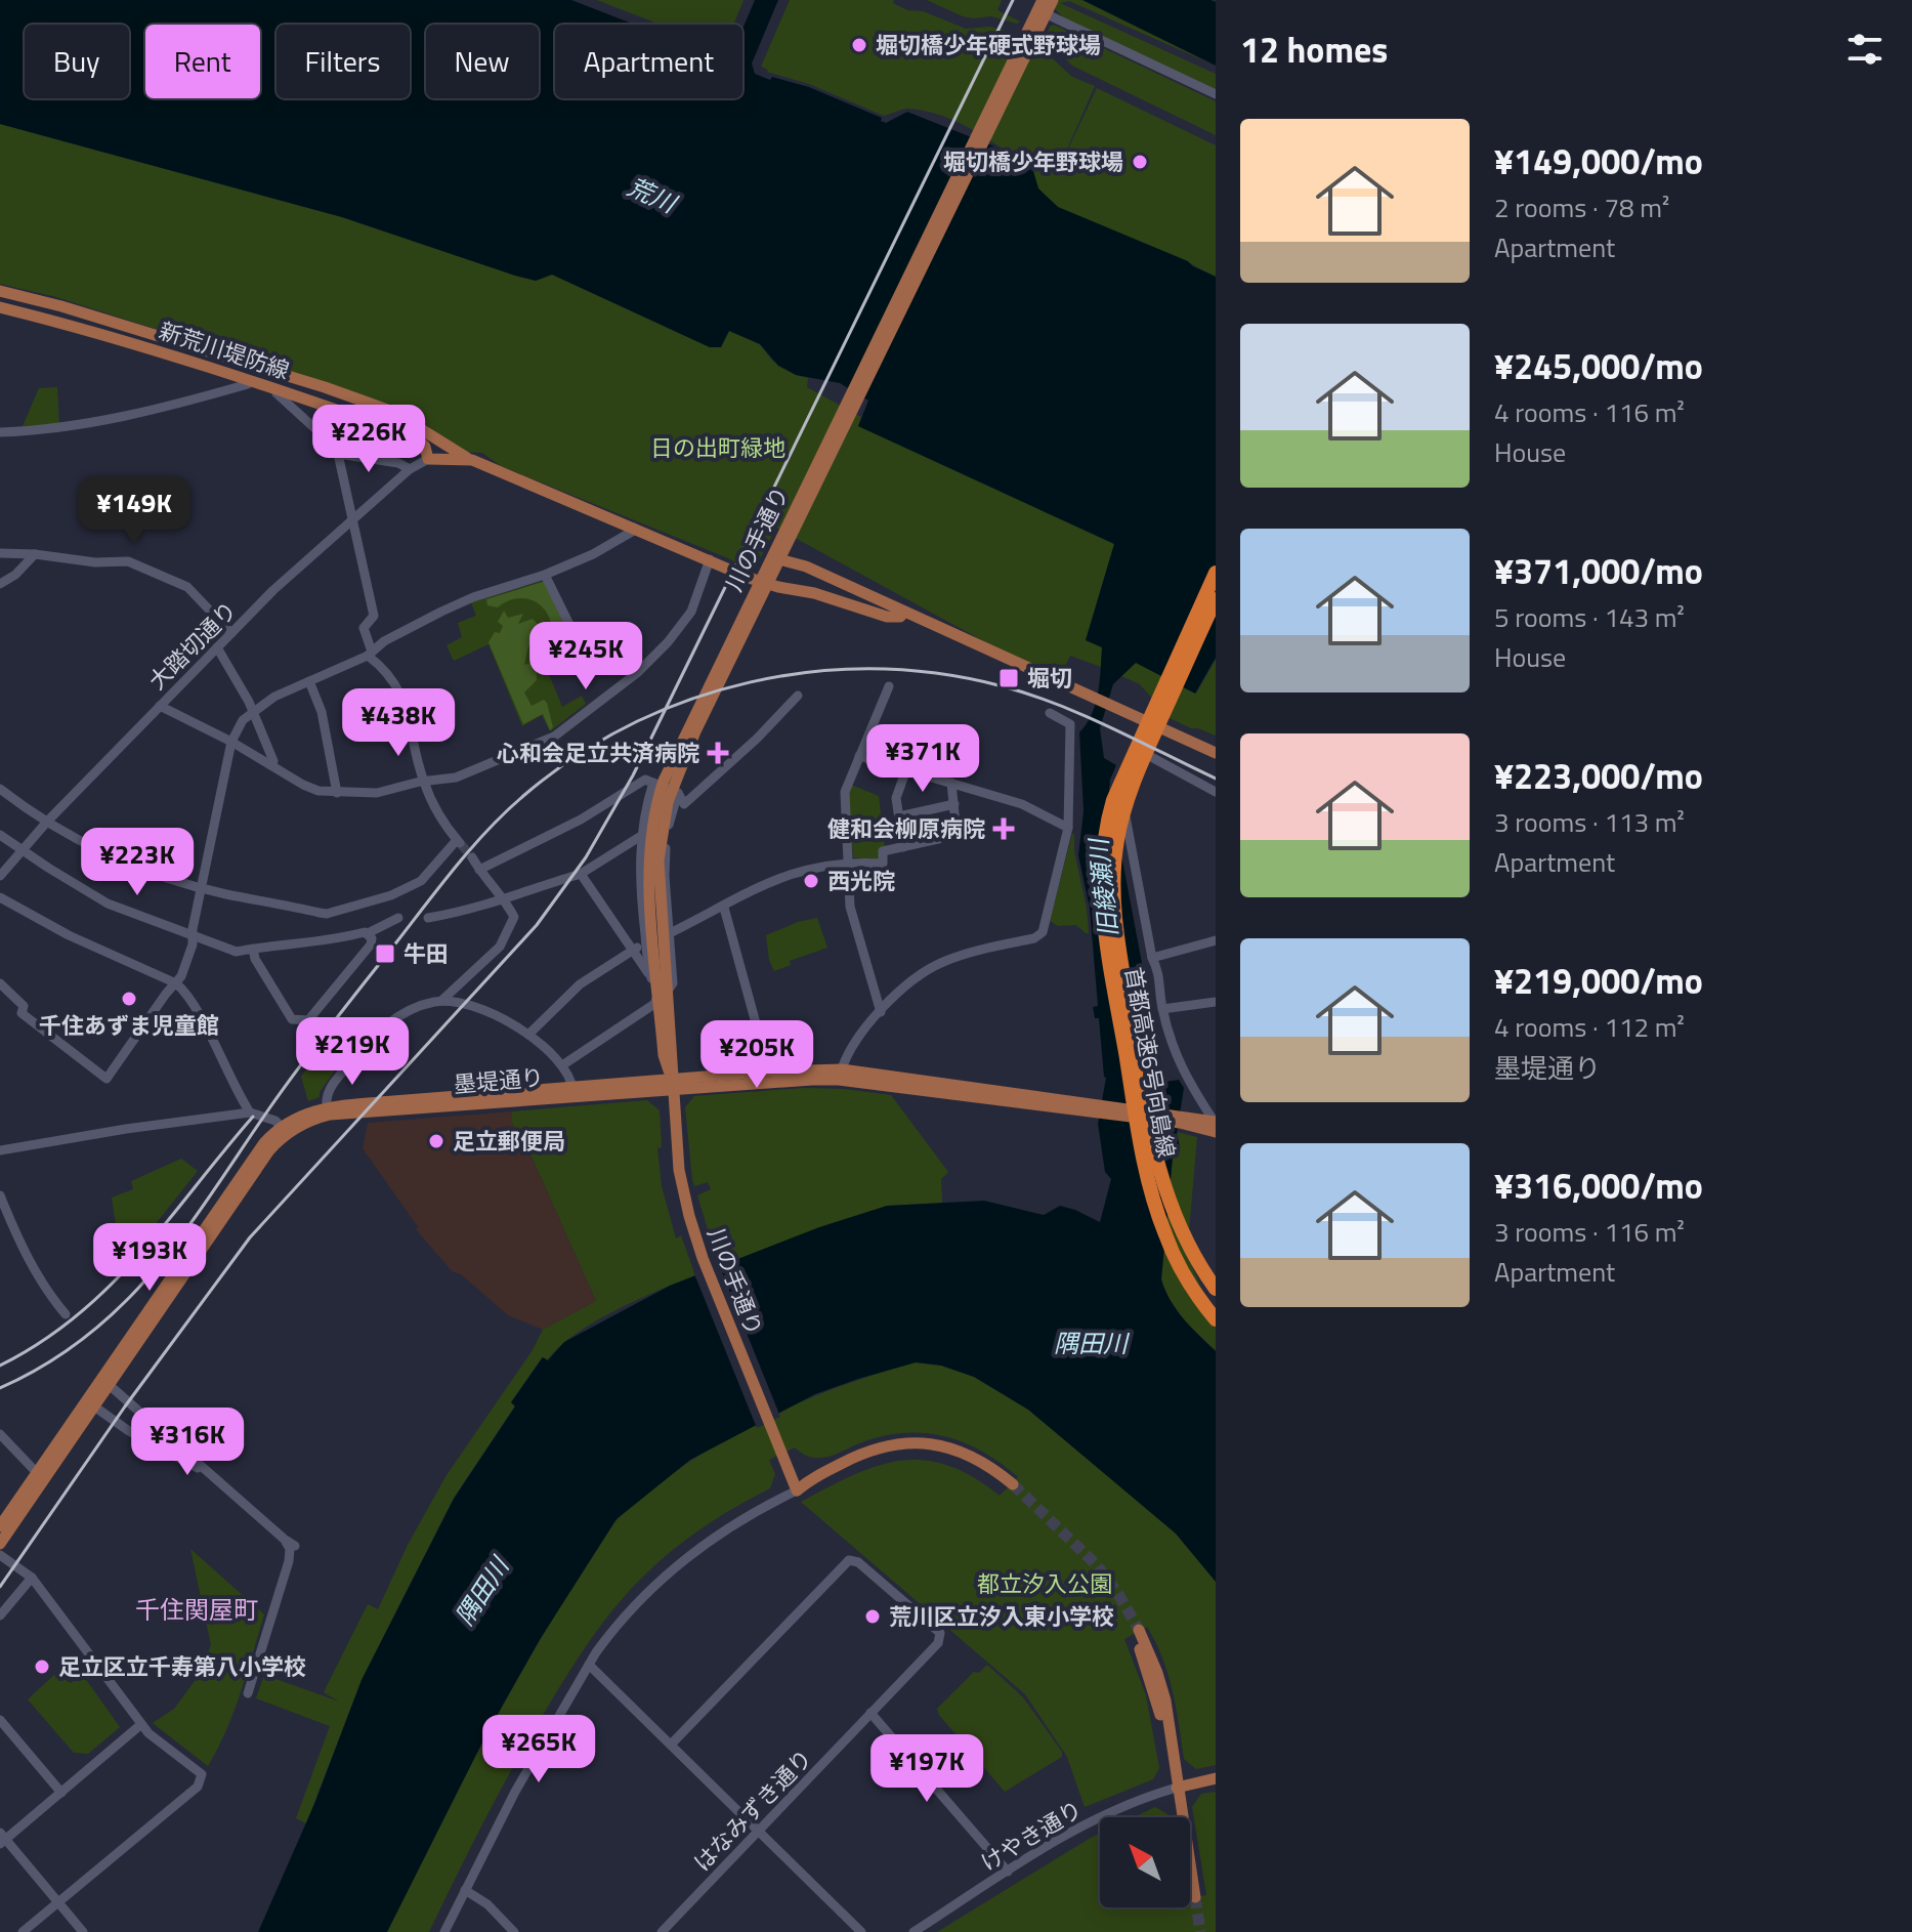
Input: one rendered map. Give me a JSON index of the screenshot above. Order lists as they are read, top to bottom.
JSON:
{
  "streets": {
    "highway": ["首都高速6号向島線"],
    "main road": ["新荒川堤防線", "川の手通り", "墨堤通り"],
    "street": ["大踏切通り", "はなみずき通り", "けやき通り"]
  },
  "crossings": [
    ["新荒川堤防線", "川の手通り"],
    ["新荒川堤防線", "大踏切通り"],
    ["川の手通り", "墨堤通り"]
  ],
  "districts": ["千住関屋町"],
  "water": ["荒川", "旧綾瀬川", "隅田川"],
  "parks": ["日の出町緑地", "都立汐入公園"],
  "places": {
    "other": [
      "堀切橋少年硬式野球場",
      "堀切橋少年野球場",
      "西光院",
      "千住あずま児童館",
      "足立郵便局",
      "荒川区立汐入東小学校",
      "足立区立千寿第八小学校"
    ],
    "transit": ["堀切", "牛田"],
    "health": ["心和会足立共済病院", "健和会柳原病院"]
  },
  "north": "top left",
  "page": {
    "heading": "12 homes",
    "chip": [
      "Buy",
      "Rent",
      "Filters",
      "New",
      "Apartment"
    ],
    "list": [
      {
        "name": "¥149,000/mo",
        "note": "2 rooms · 78 m² · Apartment"
      },
      {
        "name": "¥245,000/mo",
        "note": "4 rooms · 116 m² · House"
      },
      {
        "name": "¥371,000/mo",
        "note": "5 rooms · 143 m² · House"
      },
      {
        "name": "¥223,000/mo",
        "note": "3 rooms · 113 m² · Apartment"
      },
      {
        "name": "¥219,000/mo",
        "note": "4 rooms · 112 m² · 墨堤通り"
      },
      {
        "name": "¥316,000/mo",
        "note": "3 rooms · 116 m² · Apartment"
      }
    ],
    "price": [
      "¥226K",
      "¥149K",
      "¥245K",
      "¥438K",
      "¥371K",
      "¥223K",
      "¥219K",
      "¥205K",
      "¥193K",
      "¥316K",
      "¥265K",
      "¥197K"
    ]
  }
}
